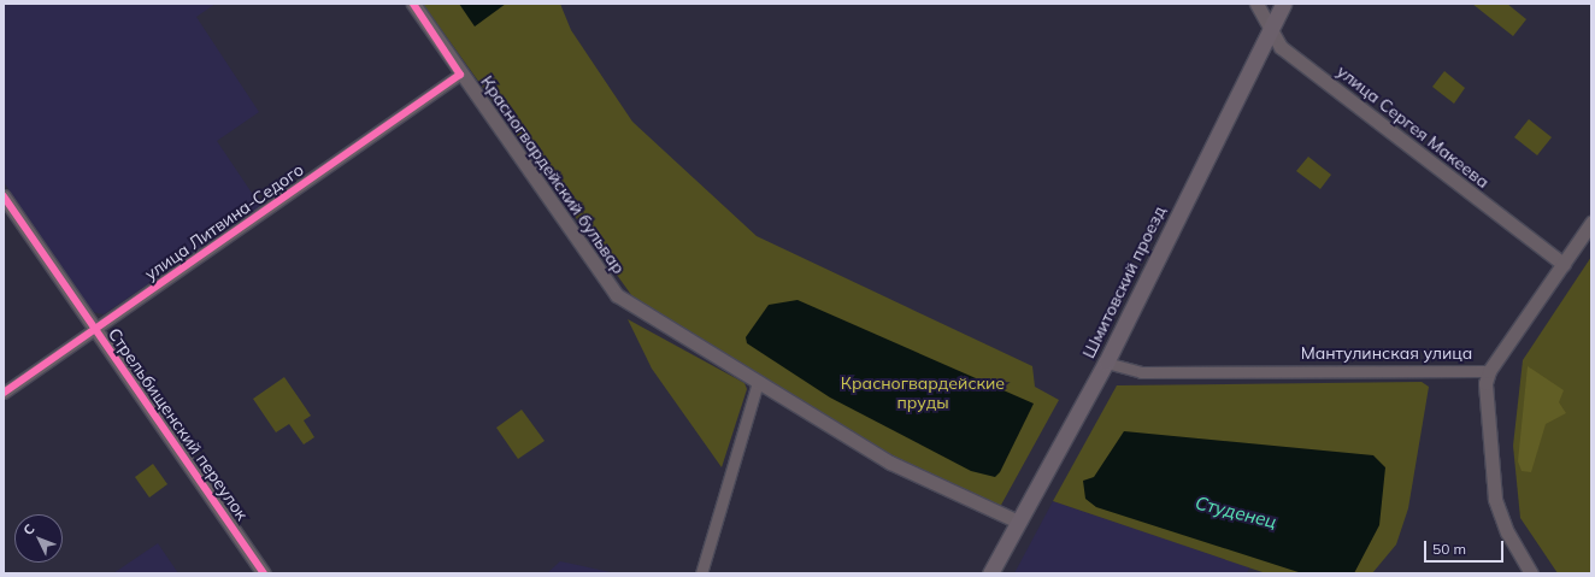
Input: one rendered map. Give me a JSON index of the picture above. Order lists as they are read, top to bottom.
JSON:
{
  "streets": {
    "main road": ["Шмитовский проезд"],
    "street": [
      "улица Сергея Макеева",
      "Красногвардейский бульвар",
      "улица Литвина-Седого",
      "Мантулинская улица",
      "Стрельбищенский переулок"
    ]
  },
  "crossings": [
    ["улица Сергея Макеева", "Шмитовский проезд"],
    ["улица Сергея Макеева", "Мантулинская улица"],
    ["Красногвардейский бульвар", "улица Литвина-Седого"],
    ["Красногвардейский бульвар", "Шмитовский проезд"],
    ["улица Литвина-Седого", "Стрельбищенский переулок"],
    ["Шмитовский проезд", "Мантулинская улица"]
  ],
  "water": ["Студенец"],
  "parks": ["Красногвардейские пруды"],
  "scale_bar": "50 m",
  "north": "top left"
}
